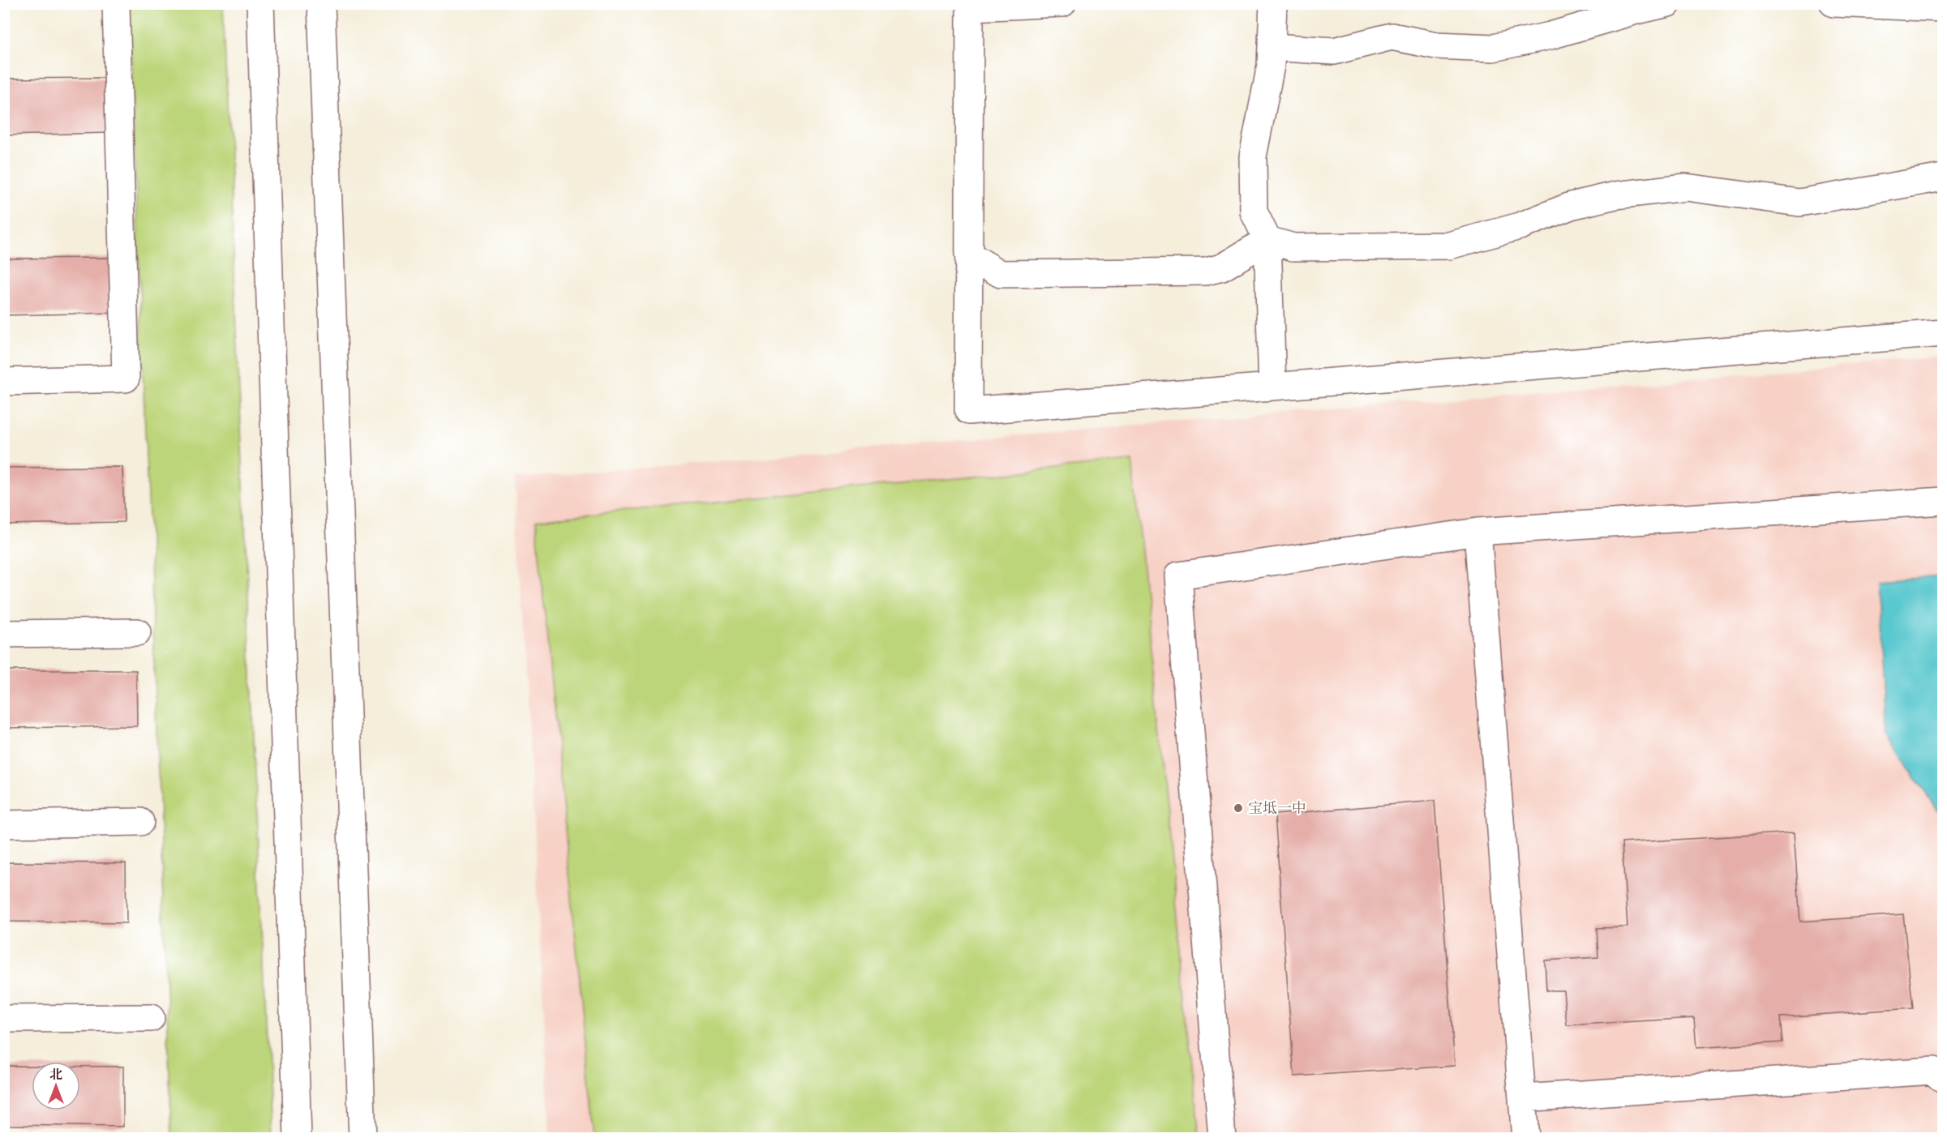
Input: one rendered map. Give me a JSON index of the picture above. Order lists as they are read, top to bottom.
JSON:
{
  "places": ["宝坻一中"],
  "north": "top"
}
